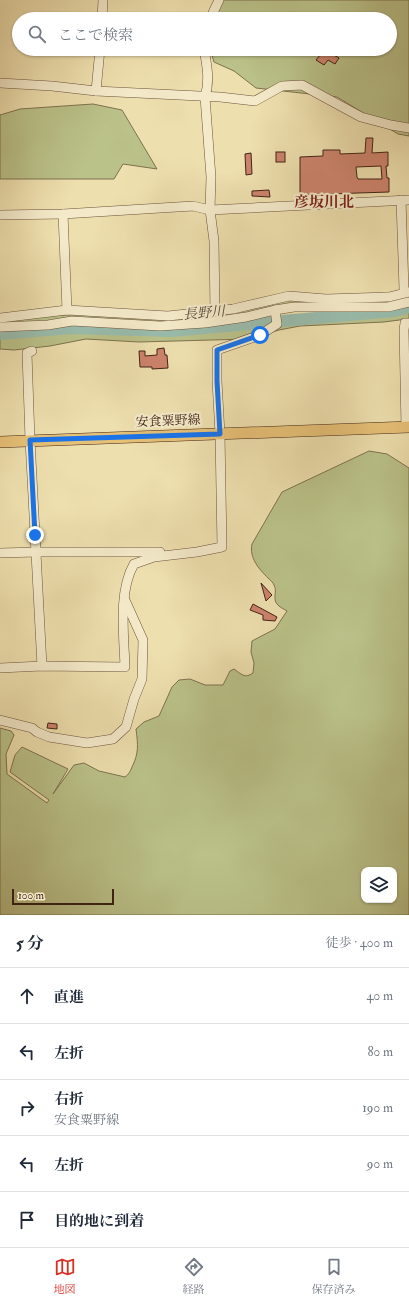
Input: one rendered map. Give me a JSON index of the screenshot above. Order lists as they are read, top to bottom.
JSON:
{
  "streets": {
    "main road": ["安食粟野線"]
  },
  "districts": ["彦坂川北"],
  "water": ["長野川"],
  "scale_bar": "100 m",
  "page": {
    "search": "ここで検索",
    "scale": "100 m",
    "heading": ["5 分", "徒歩 · 400 m"],
    "list": [
      ["直進", "40 m"],
      ["左折", "80 m"],
      ["右折", "安食粟野線", "190 m"],
      ["左折", "90 m"],
      "目的地に到着"
    ],
    "nav": ["地図", "経路", "保存済み"]
  }
}
